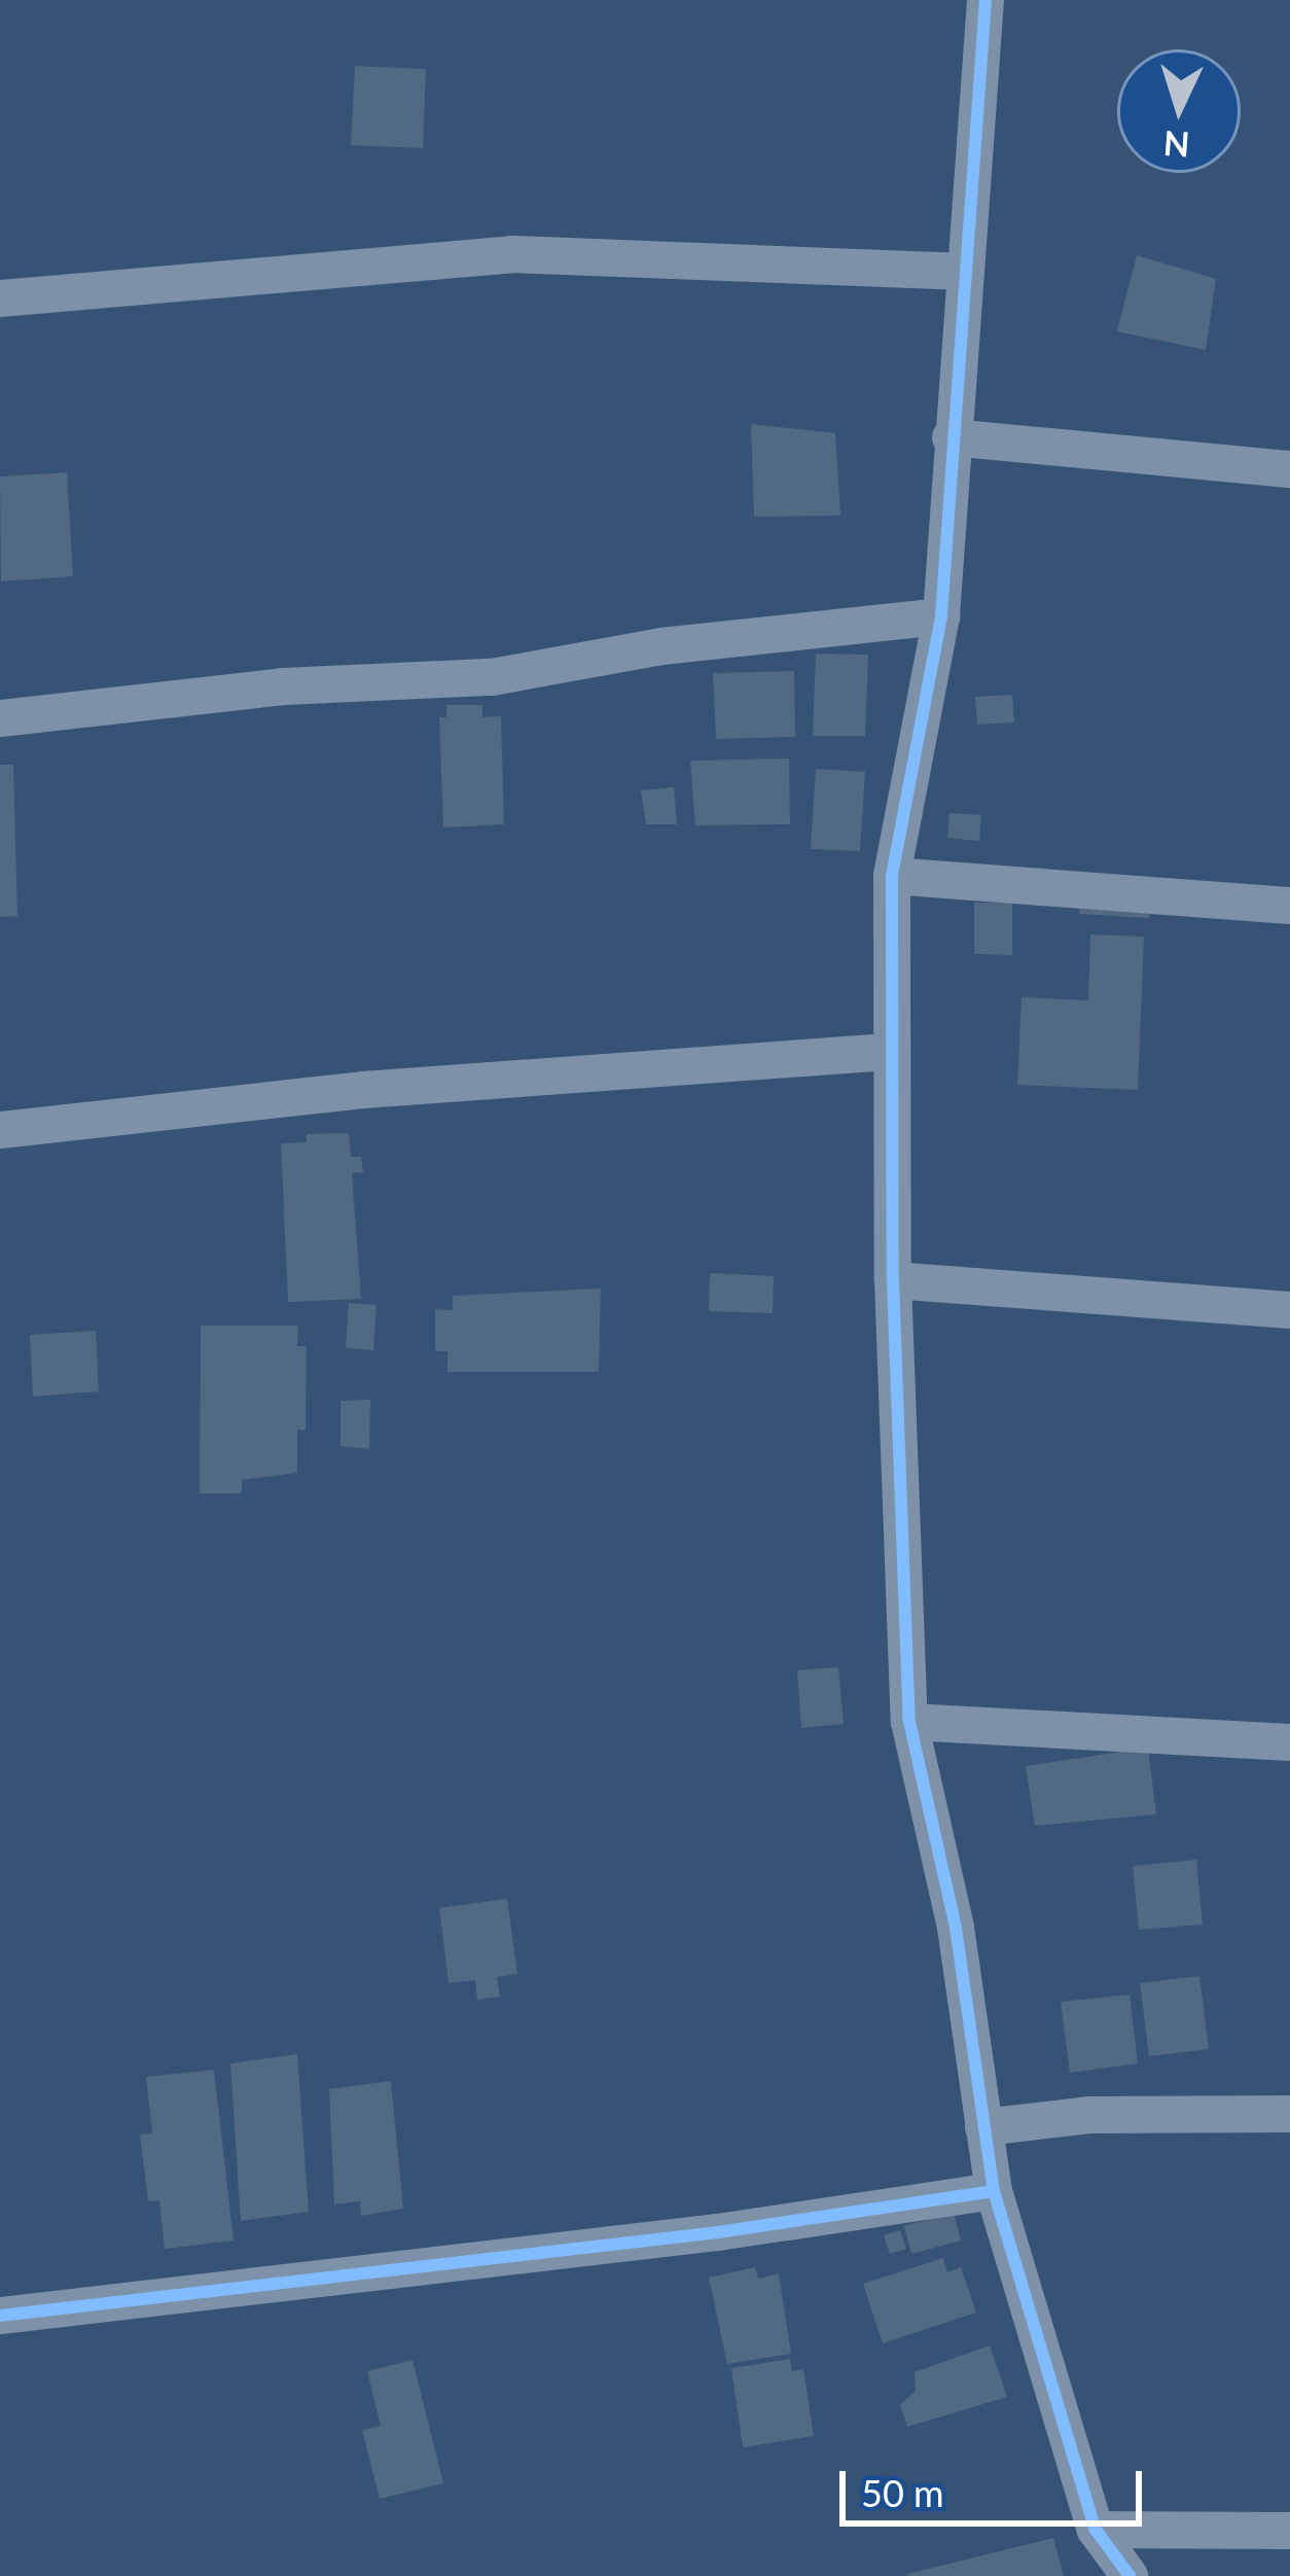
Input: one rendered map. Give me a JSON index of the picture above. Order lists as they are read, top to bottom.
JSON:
{
  "scale_bar": "50 m",
  "north": "bottom"
}
